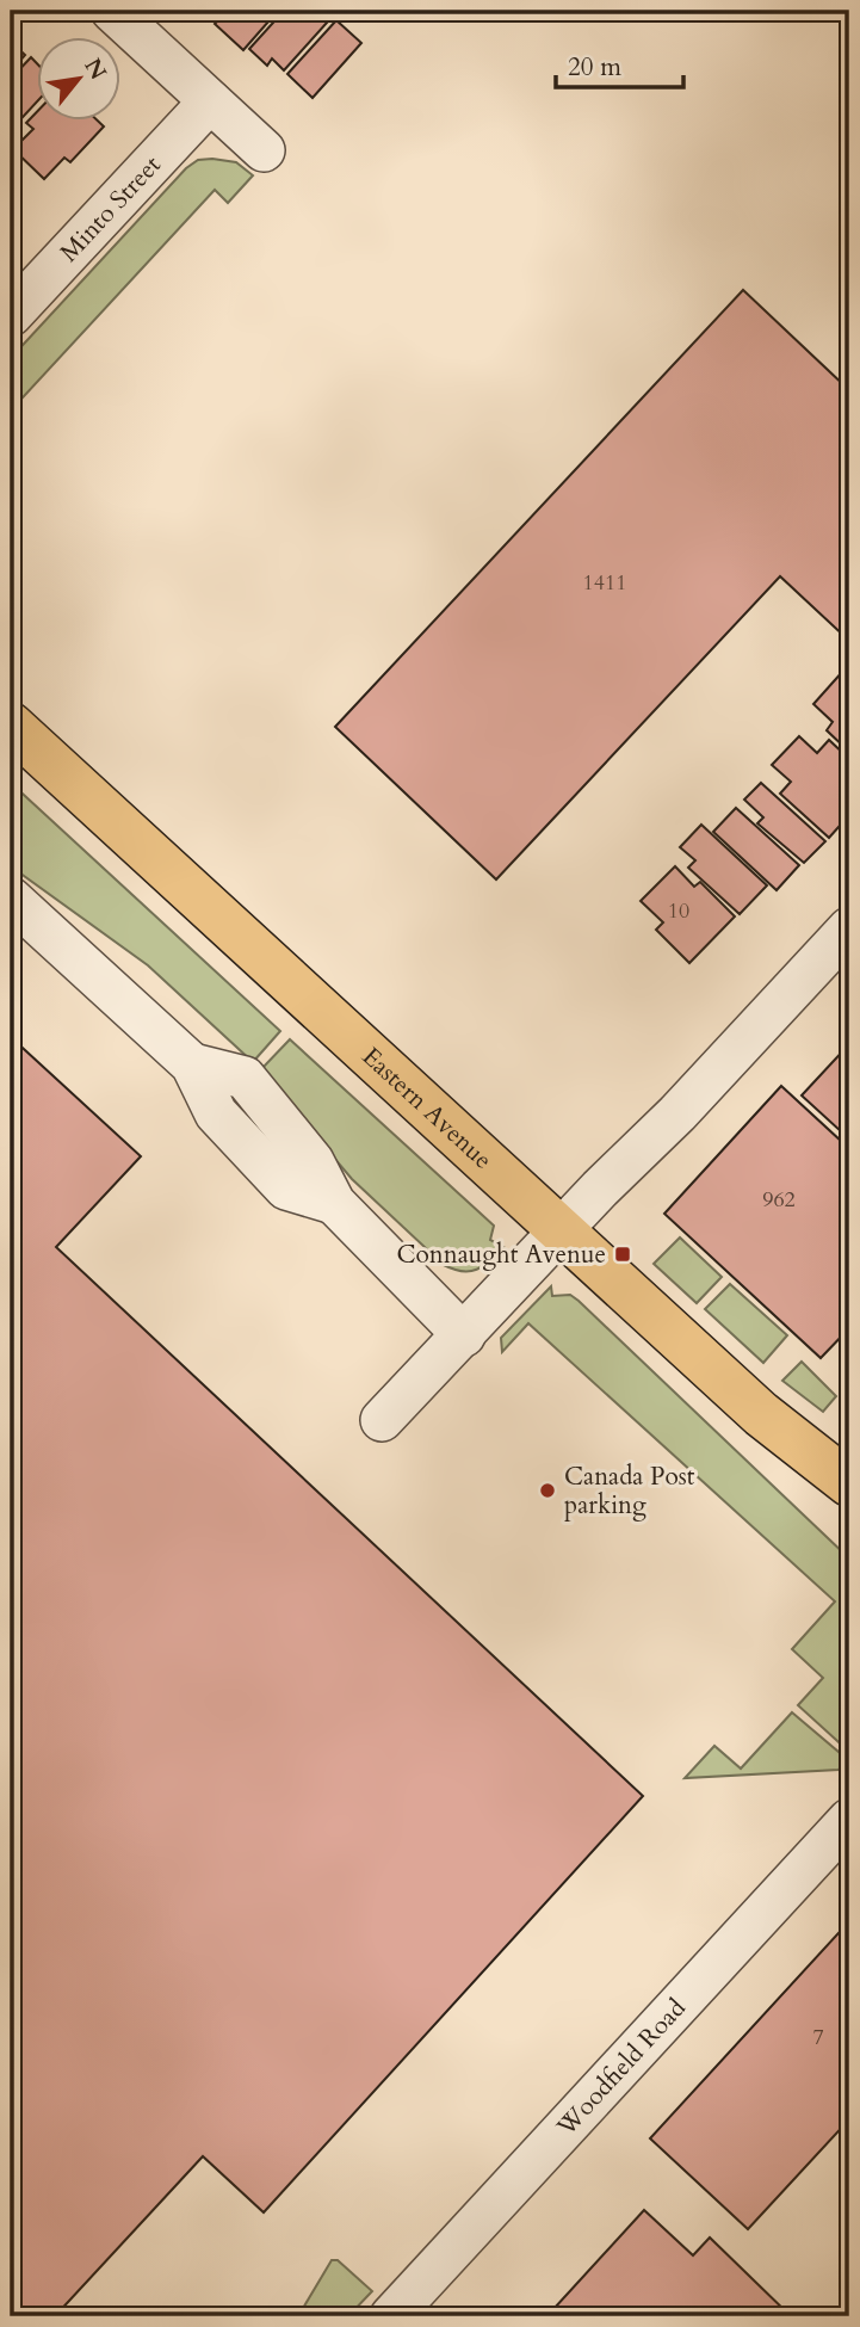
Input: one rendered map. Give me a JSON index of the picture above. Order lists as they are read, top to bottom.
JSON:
{
  "streets": {
    "main road": ["Eastern Avenue"],
    "street": ["Minto Street", "Woodfield Road"]
  },
  "places": {
    "transit": ["Connaught Avenue"],
    "other": ["Canada Post parking"]
  },
  "house_numbers": [
    "1411",
    "10",
    "962",
    "7"
  ],
  "scale_bar": "20 m",
  "north": "top right"
}
